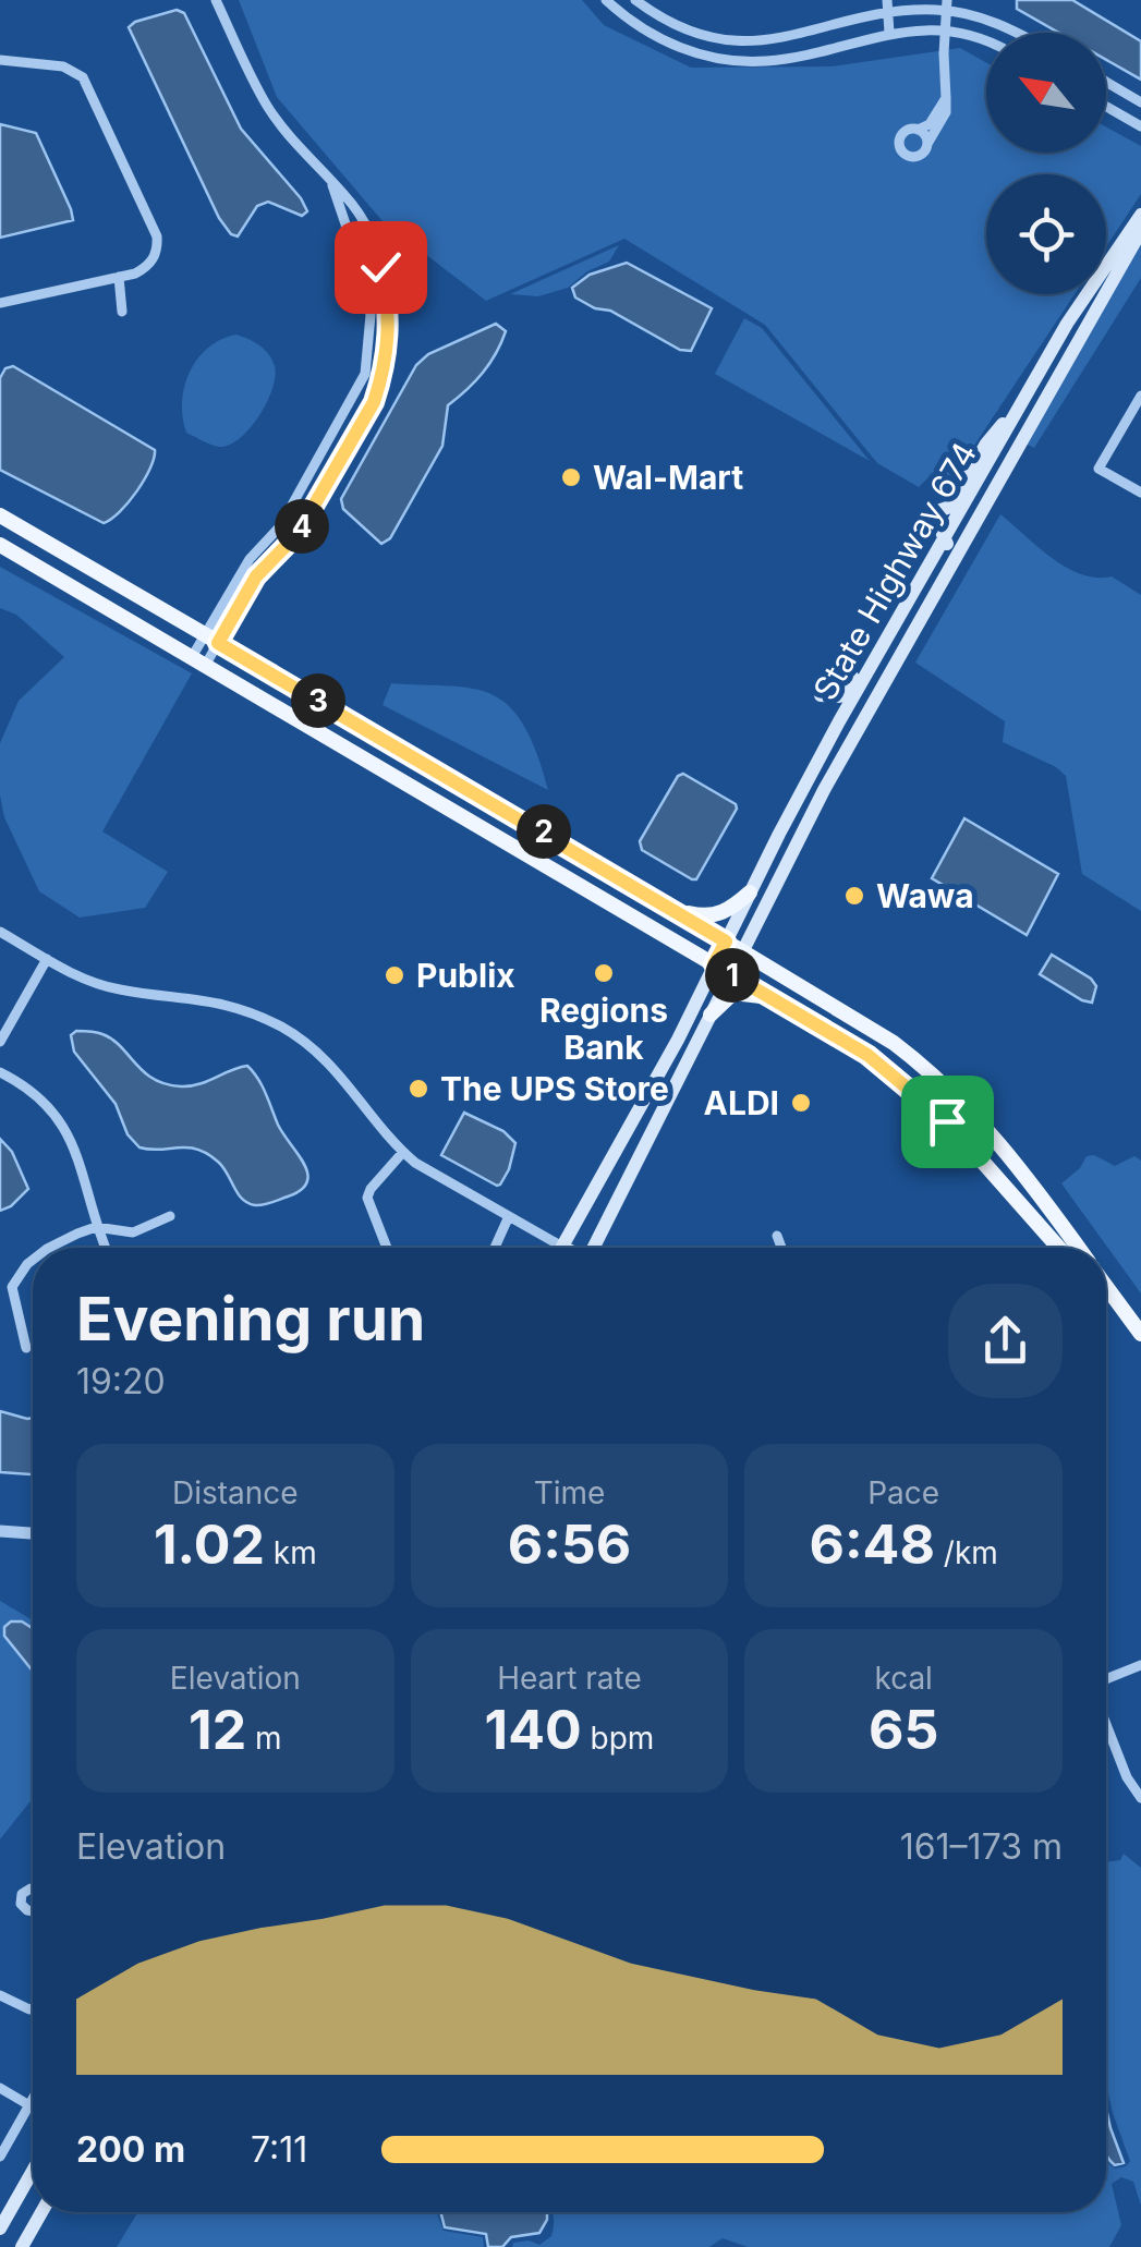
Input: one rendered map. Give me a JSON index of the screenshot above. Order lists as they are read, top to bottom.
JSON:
{
  "streets": {
    "main road": ["State Highway 674"]
  },
  "places": [
    "Wal-Mart",
    "Wawa",
    "Regions Bank",
    "Publix",
    "The UPS Store",
    "ALDI"
  ],
  "north": "top left",
  "page": {
    "pins": [
      "4",
      "3",
      "2",
      "1"
    ],
    "heading": ["Evening run", "19:20"],
    "stats": [
      ["Distance", "1.02 km"],
      ["Time", "6:56"],
      ["Pace", "6:48 /km"],
      ["Elevation", "12 m"],
      ["Heart rate", "140 bpm"],
      ["kcal", "65"]
    ],
    "chart": ["Elevation", "161–173 m"],
    "list": [
      {
        "name": "200 m",
        "note": "7:11"
      }
    ]
  }
}
